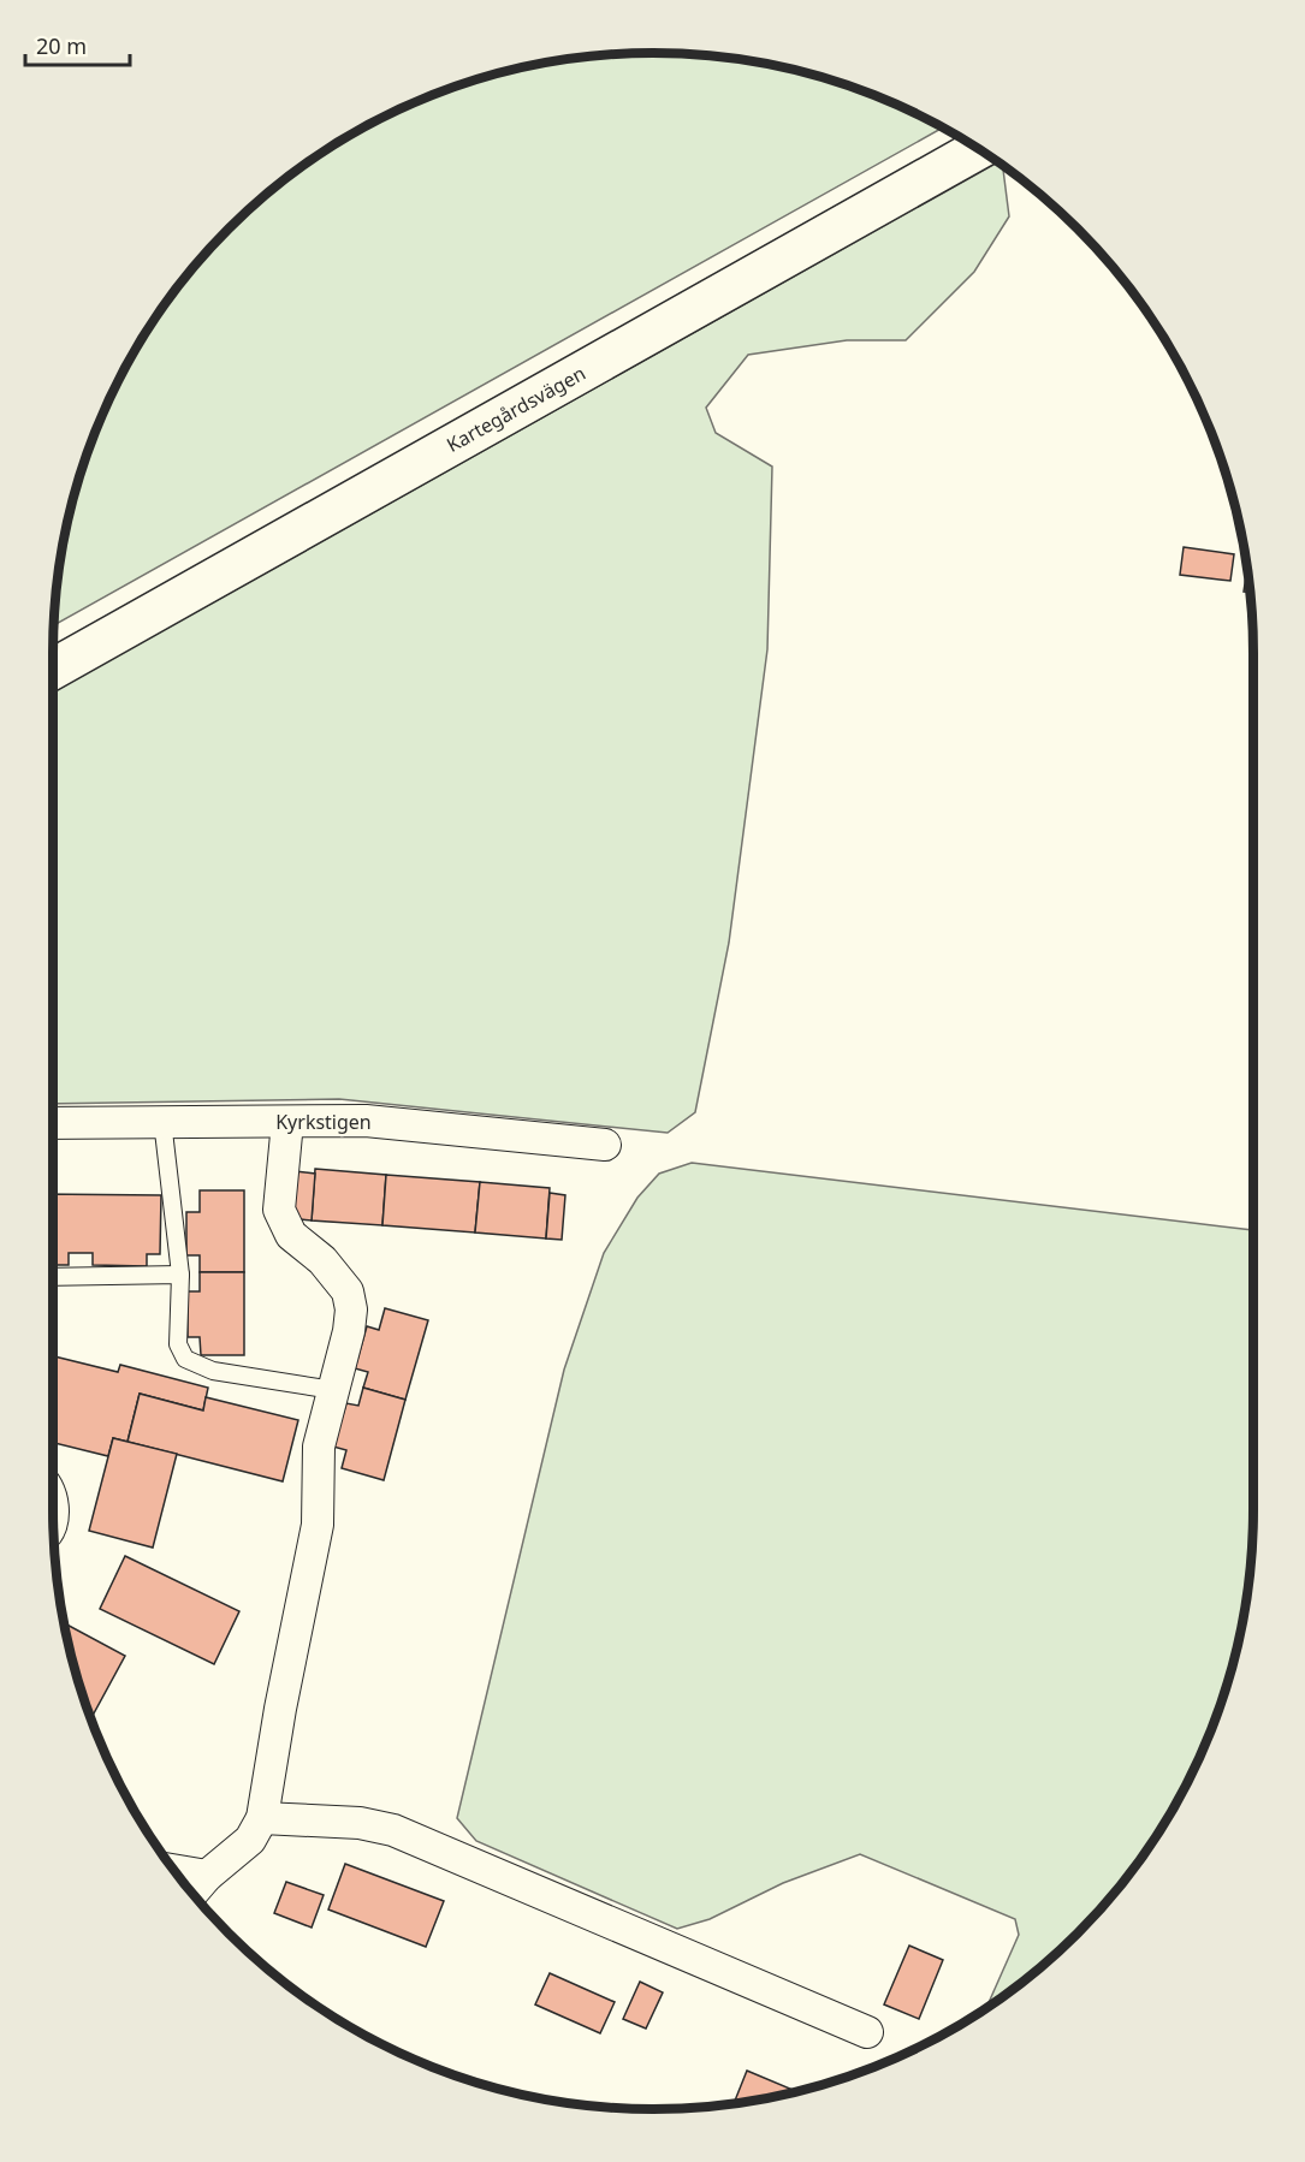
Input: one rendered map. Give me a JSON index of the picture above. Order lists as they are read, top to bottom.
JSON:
{
  "streets": {
    "street": ["Kartegårdsvägen", "Kyrkstigen"]
  },
  "scale_bar": "20 m"
}
